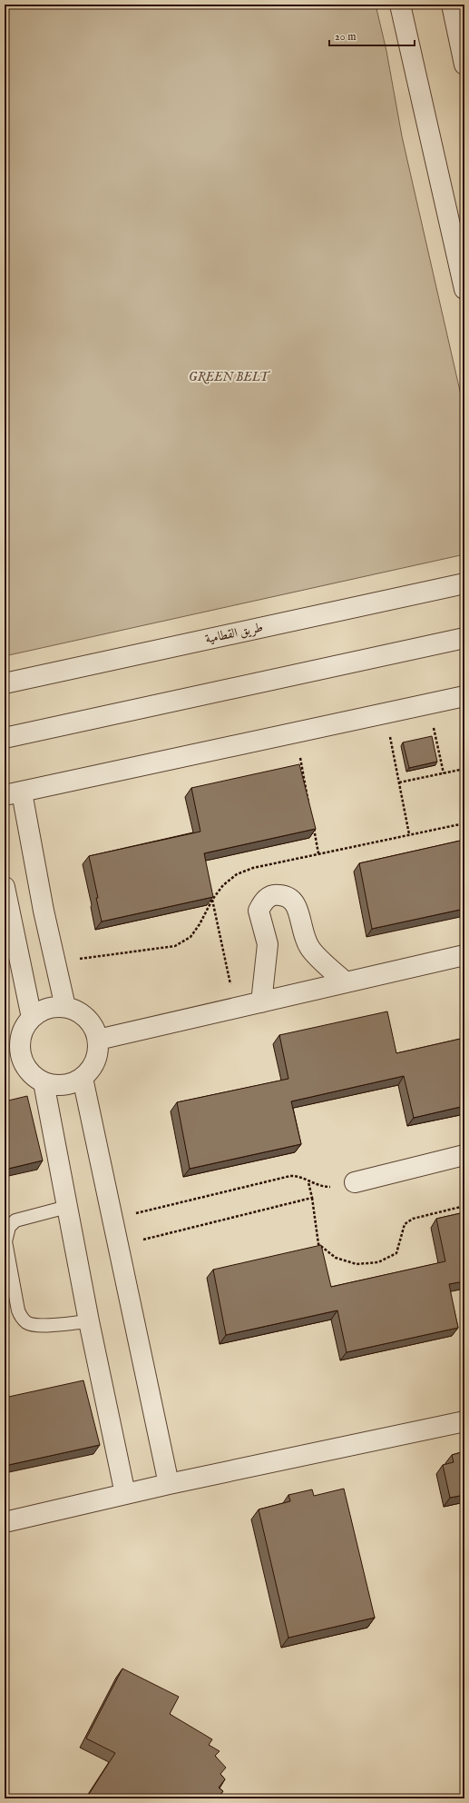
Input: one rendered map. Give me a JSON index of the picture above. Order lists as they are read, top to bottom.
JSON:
{
  "streets": {
    "street": ["طريق القطامية"]
  },
  "parks": ["GREEN BELT"],
  "scale_bar": "20 m"
}
